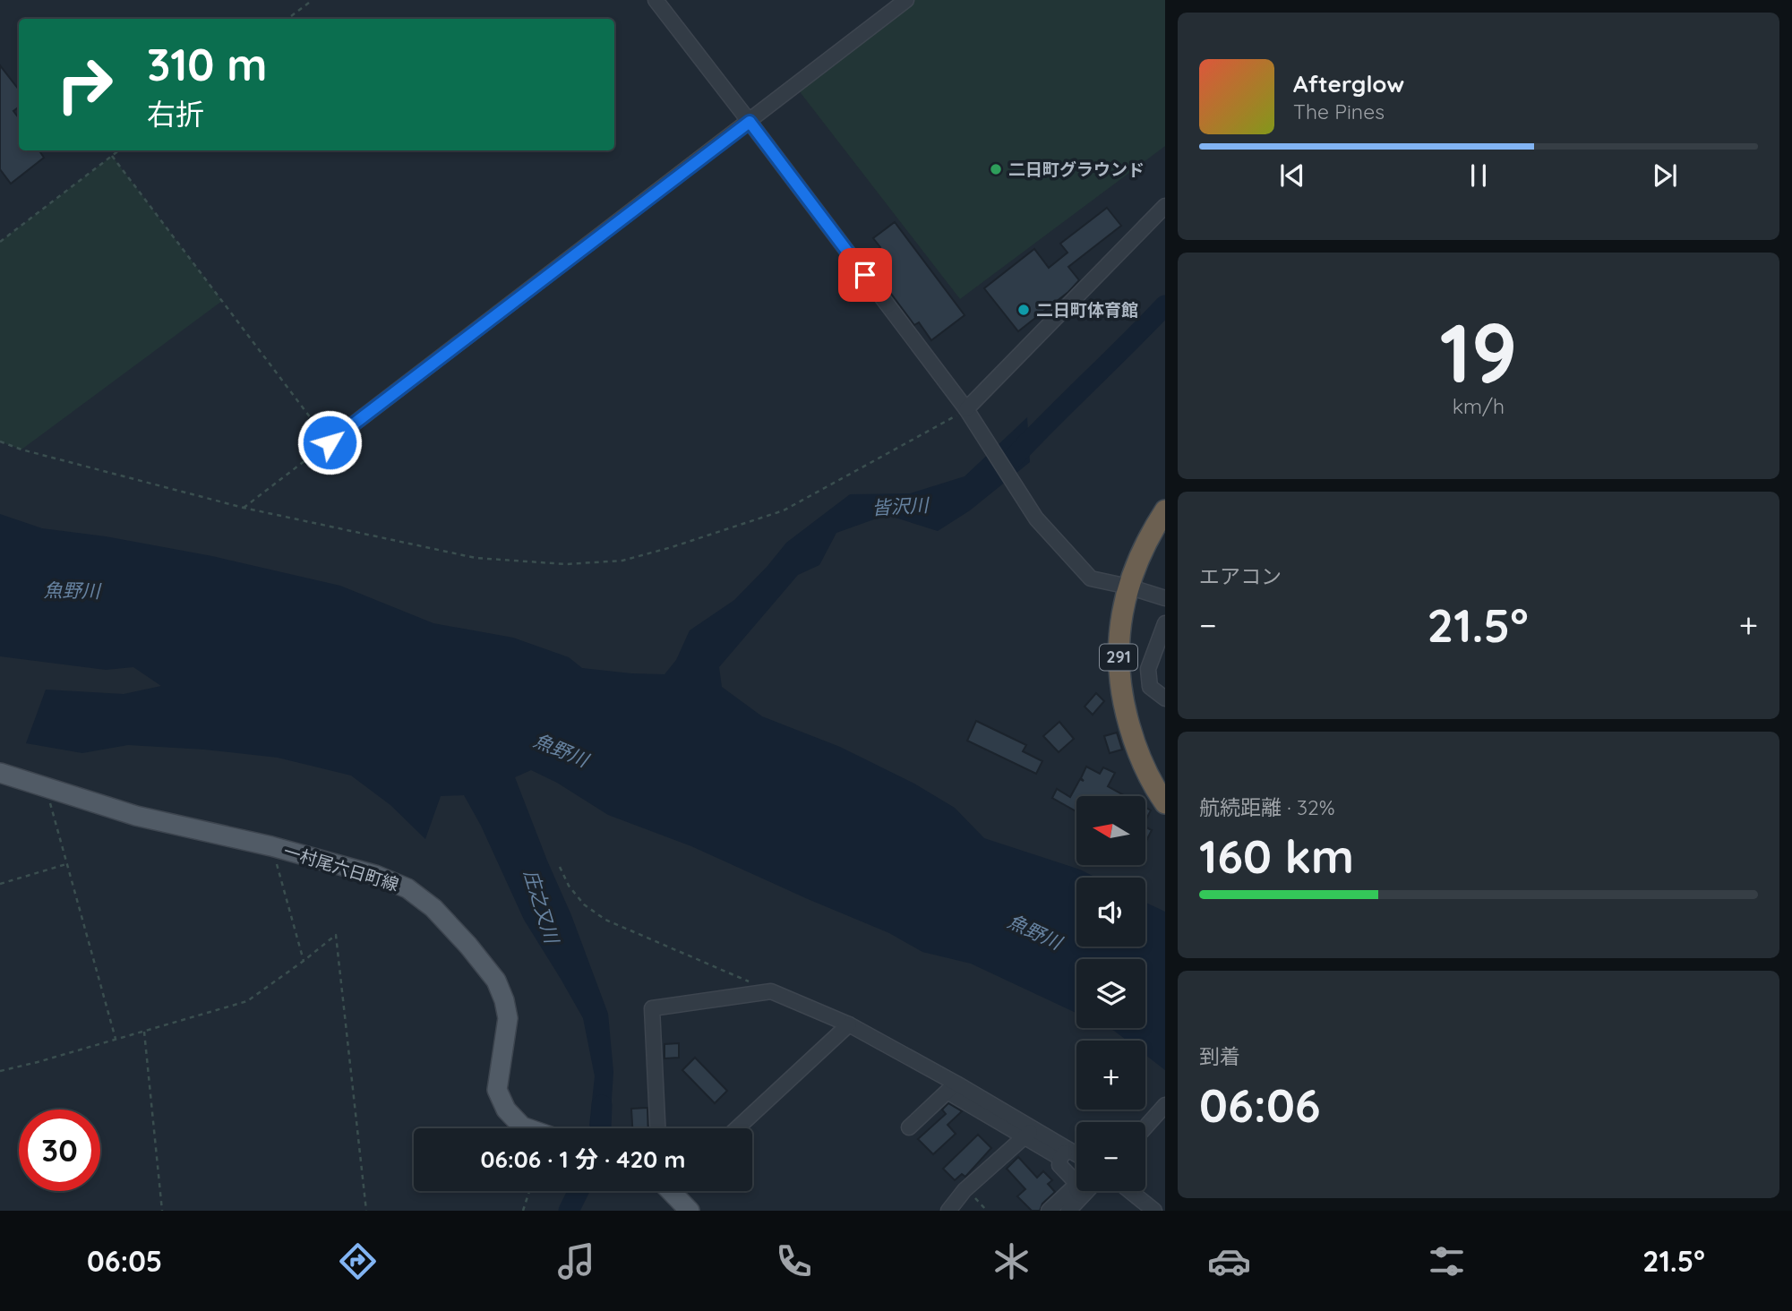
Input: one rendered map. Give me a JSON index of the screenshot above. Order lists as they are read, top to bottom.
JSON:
{
  "streets": {
    "highway": ["291"],
    "main road": ["一村尾六日町線"]
  },
  "water": ["皆沢川", "魚野川", "庄之又川"],
  "places": ["二日町グラウンド", "二日町体育館"],
  "north": "left",
  "page": {
    "turn": ["310 m", "右折"],
    "song": ["Afterglow", "The Pines"],
    "tile": [
      ["19", "km/h"],
      "エアコン",
      ["航続距離 · 32%", "160 km"],
      ["到着", "06:06"]
    ],
    "heat": ["−", "21.5°", "+"],
    "map_buttons": ["+", "−"],
    "limit": "30",
    "trip": "06:06 · 1 分 · 420 m",
    "tabs": ["06:05", "21.5°"]
  }
}
